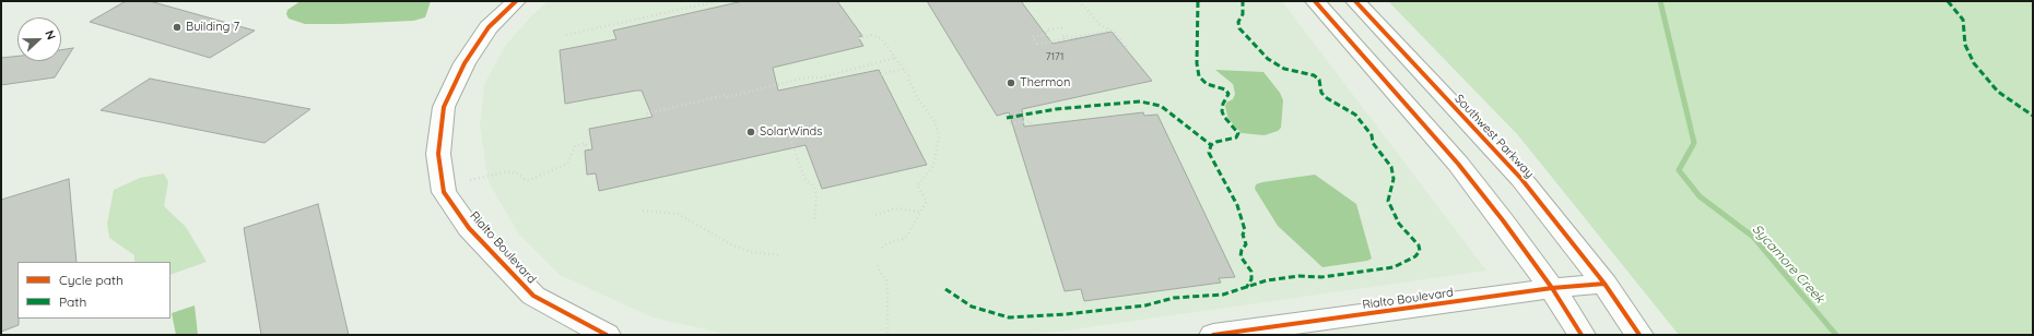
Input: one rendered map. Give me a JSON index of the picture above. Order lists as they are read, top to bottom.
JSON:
{
  "streets": {
    "main road": ["Southwest Parkway", "Rialto Boulevard"]
  },
  "crossings": [
    ["Southwest Parkway", "Rialto Boulevard"]
  ],
  "water": ["Sycamore Creek"],
  "places": ["Building 7", "Thermon", "SolarWinds"],
  "house_numbers": ["7171"],
  "legend": ["Cycle path", "Path"],
  "north": "right"
}
